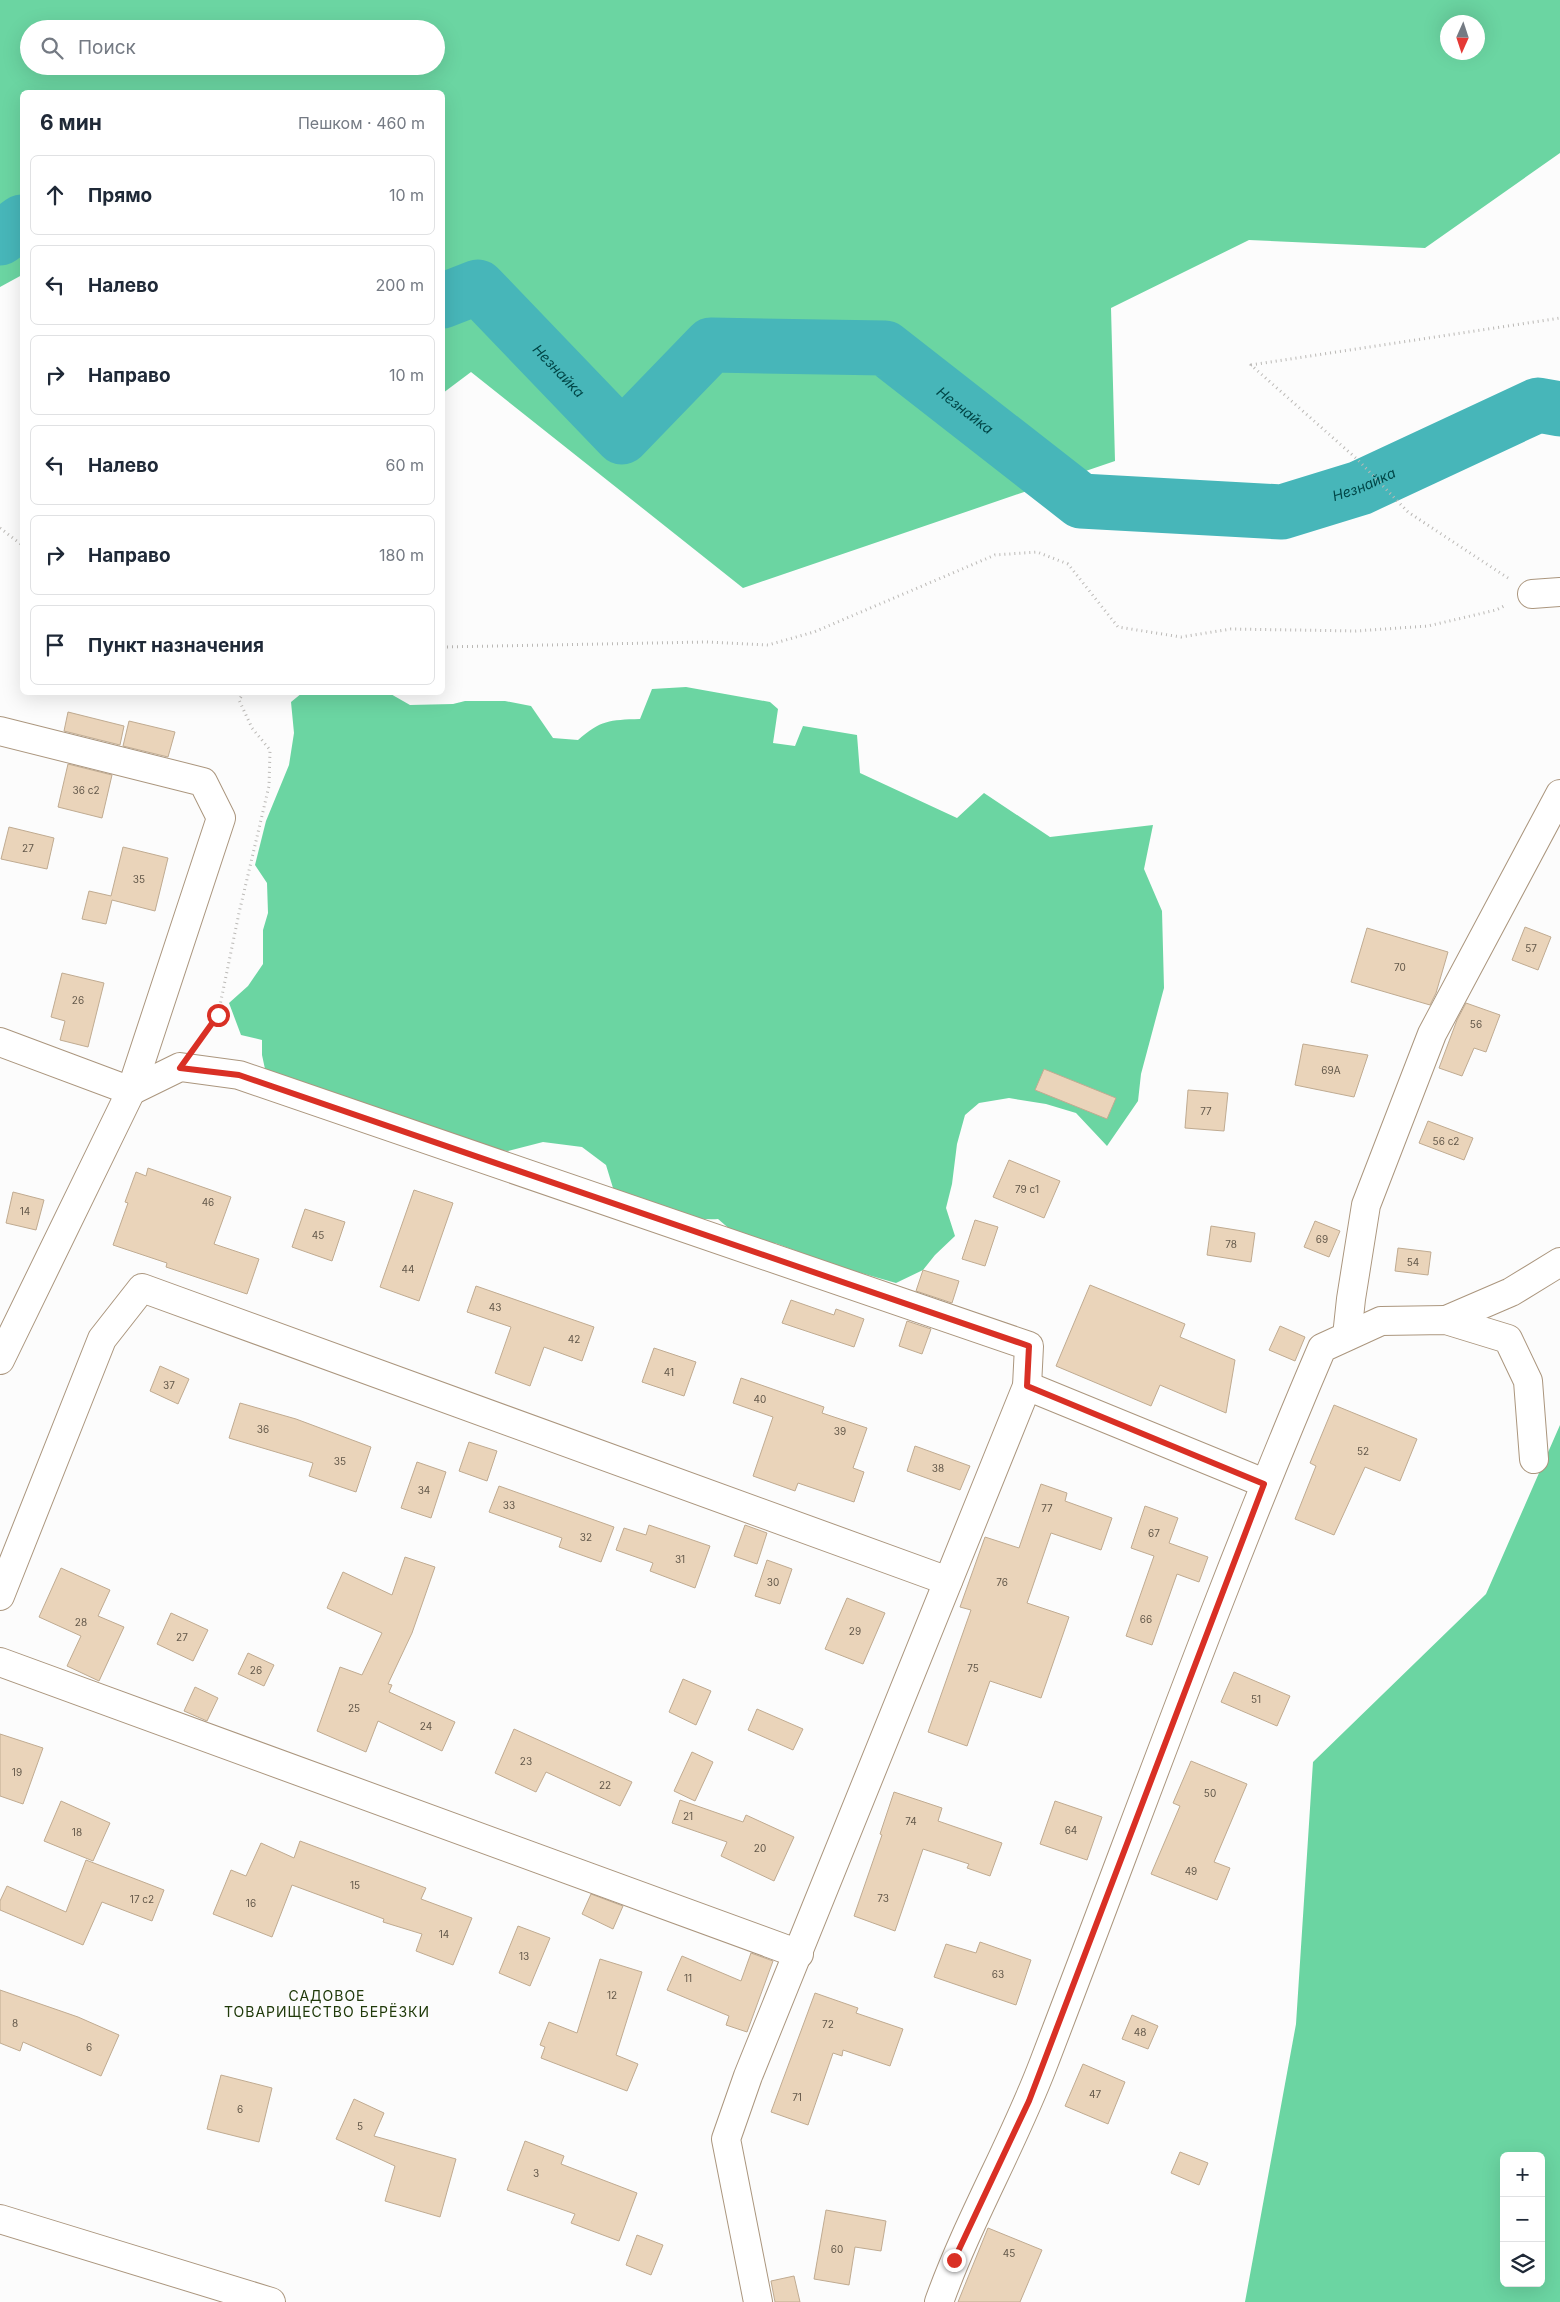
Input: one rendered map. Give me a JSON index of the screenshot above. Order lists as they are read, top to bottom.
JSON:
{
  "districts": ["САДОВОЕ ТОВАРИЩЕСТВО БЕРЁЗКИ"],
  "water": ["Незнайка"],
  "house_numbers": [
    "36 с2",
    "27",
    "35",
    "57",
    "70",
    "26",
    "56",
    "69А",
    "77",
    "56 с2",
    "79 с1",
    "46",
    "14",
    "45",
    "69",
    "78",
    "54",
    "44",
    "43",
    "42",
    "41",
    "37",
    "40",
    "36",
    "39",
    "52",
    "35",
    "38",
    "34",
    "33",
    "77",
    "67",
    "32",
    "31",
    "30",
    "76",
    "66",
    "28",
    "29",
    "27",
    "75",
    "26",
    "51",
    "25",
    "24",
    "23",
    "19",
    "22",
    "50",
    "21",
    "74",
    "64",
    "18",
    "20",
    "49",
    "15",
    "73",
    "17 с2",
    "16",
    "14",
    "13",
    "63",
    "11",
    "12",
    "8",
    "72",
    "48",
    "6",
    "47",
    "71",
    "6",
    "5",
    "3",
    "60",
    "45"
  ],
  "north": "bottom",
  "page": {
    "search": "Поиск",
    "heading": ["6 мин", "Пешком · 460 m"],
    "list": [
      ["Прямо", "10 m"],
      ["Налево", "200 m"],
      ["Направо", "10 m"],
      ["Налево", "60 m"],
      ["Направо", "180 m"],
      "Пункт назначения"
    ],
    "map_buttons": ["+", "−"]
  }
}
